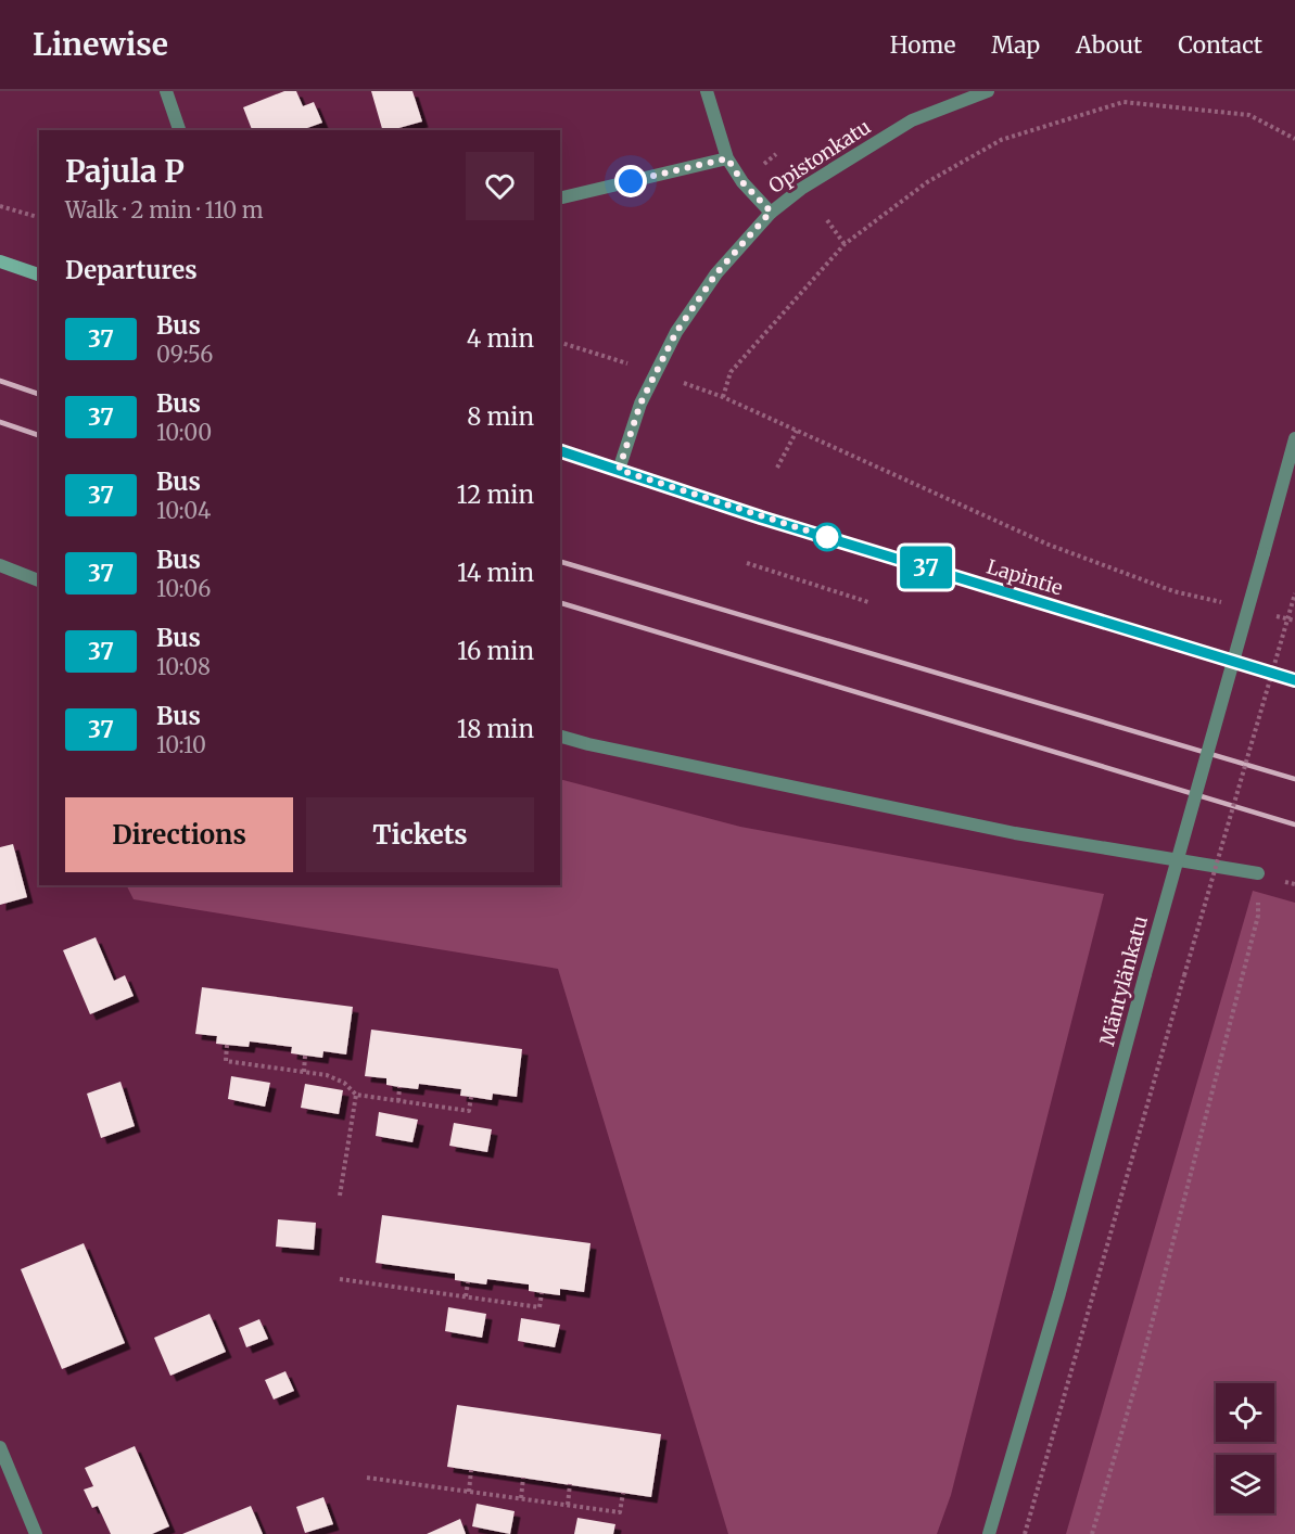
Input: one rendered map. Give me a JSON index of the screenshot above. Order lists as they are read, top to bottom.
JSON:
{
  "streets": {
    "main road": ["Lapintie"],
    "street": ["Opistonkatu", "Mäntylänkatu"]
  },
  "crossings": [
    ["Opistonkatu", "Lapintie"]
  ],
  "lines": ["bus line 37"],
  "page": {
    "header": "Linewise",
    "nav": [
      "Home",
      "Map",
      "About",
      "Contact"
    ],
    "on_map": "37",
    "heading": [
      ["Pajula P", "Walk · 2 min · 110 m"],
      "Departures"
    ],
    "list": [
      {
        "mark": "37",
        "name": "Bus",
        "note": "09:56",
        "value": "4 min"
      },
      {
        "mark": "37",
        "name": "Bus",
        "note": "10:00",
        "value": "8 min"
      },
      {
        "mark": "37",
        "name": "Bus",
        "note": "10:04",
        "value": "12 min"
      },
      {
        "mark": "37",
        "name": "Bus",
        "note": "10:06",
        "value": "14 min"
      },
      {
        "mark": "37",
        "name": "Bus",
        "note": "10:08",
        "value": "16 min"
      },
      {
        "mark": "37",
        "name": "Bus",
        "note": "10:10",
        "value": "18 min"
      }
    ],
    "buttons": ["Directions", "Tickets"]
  }
}
